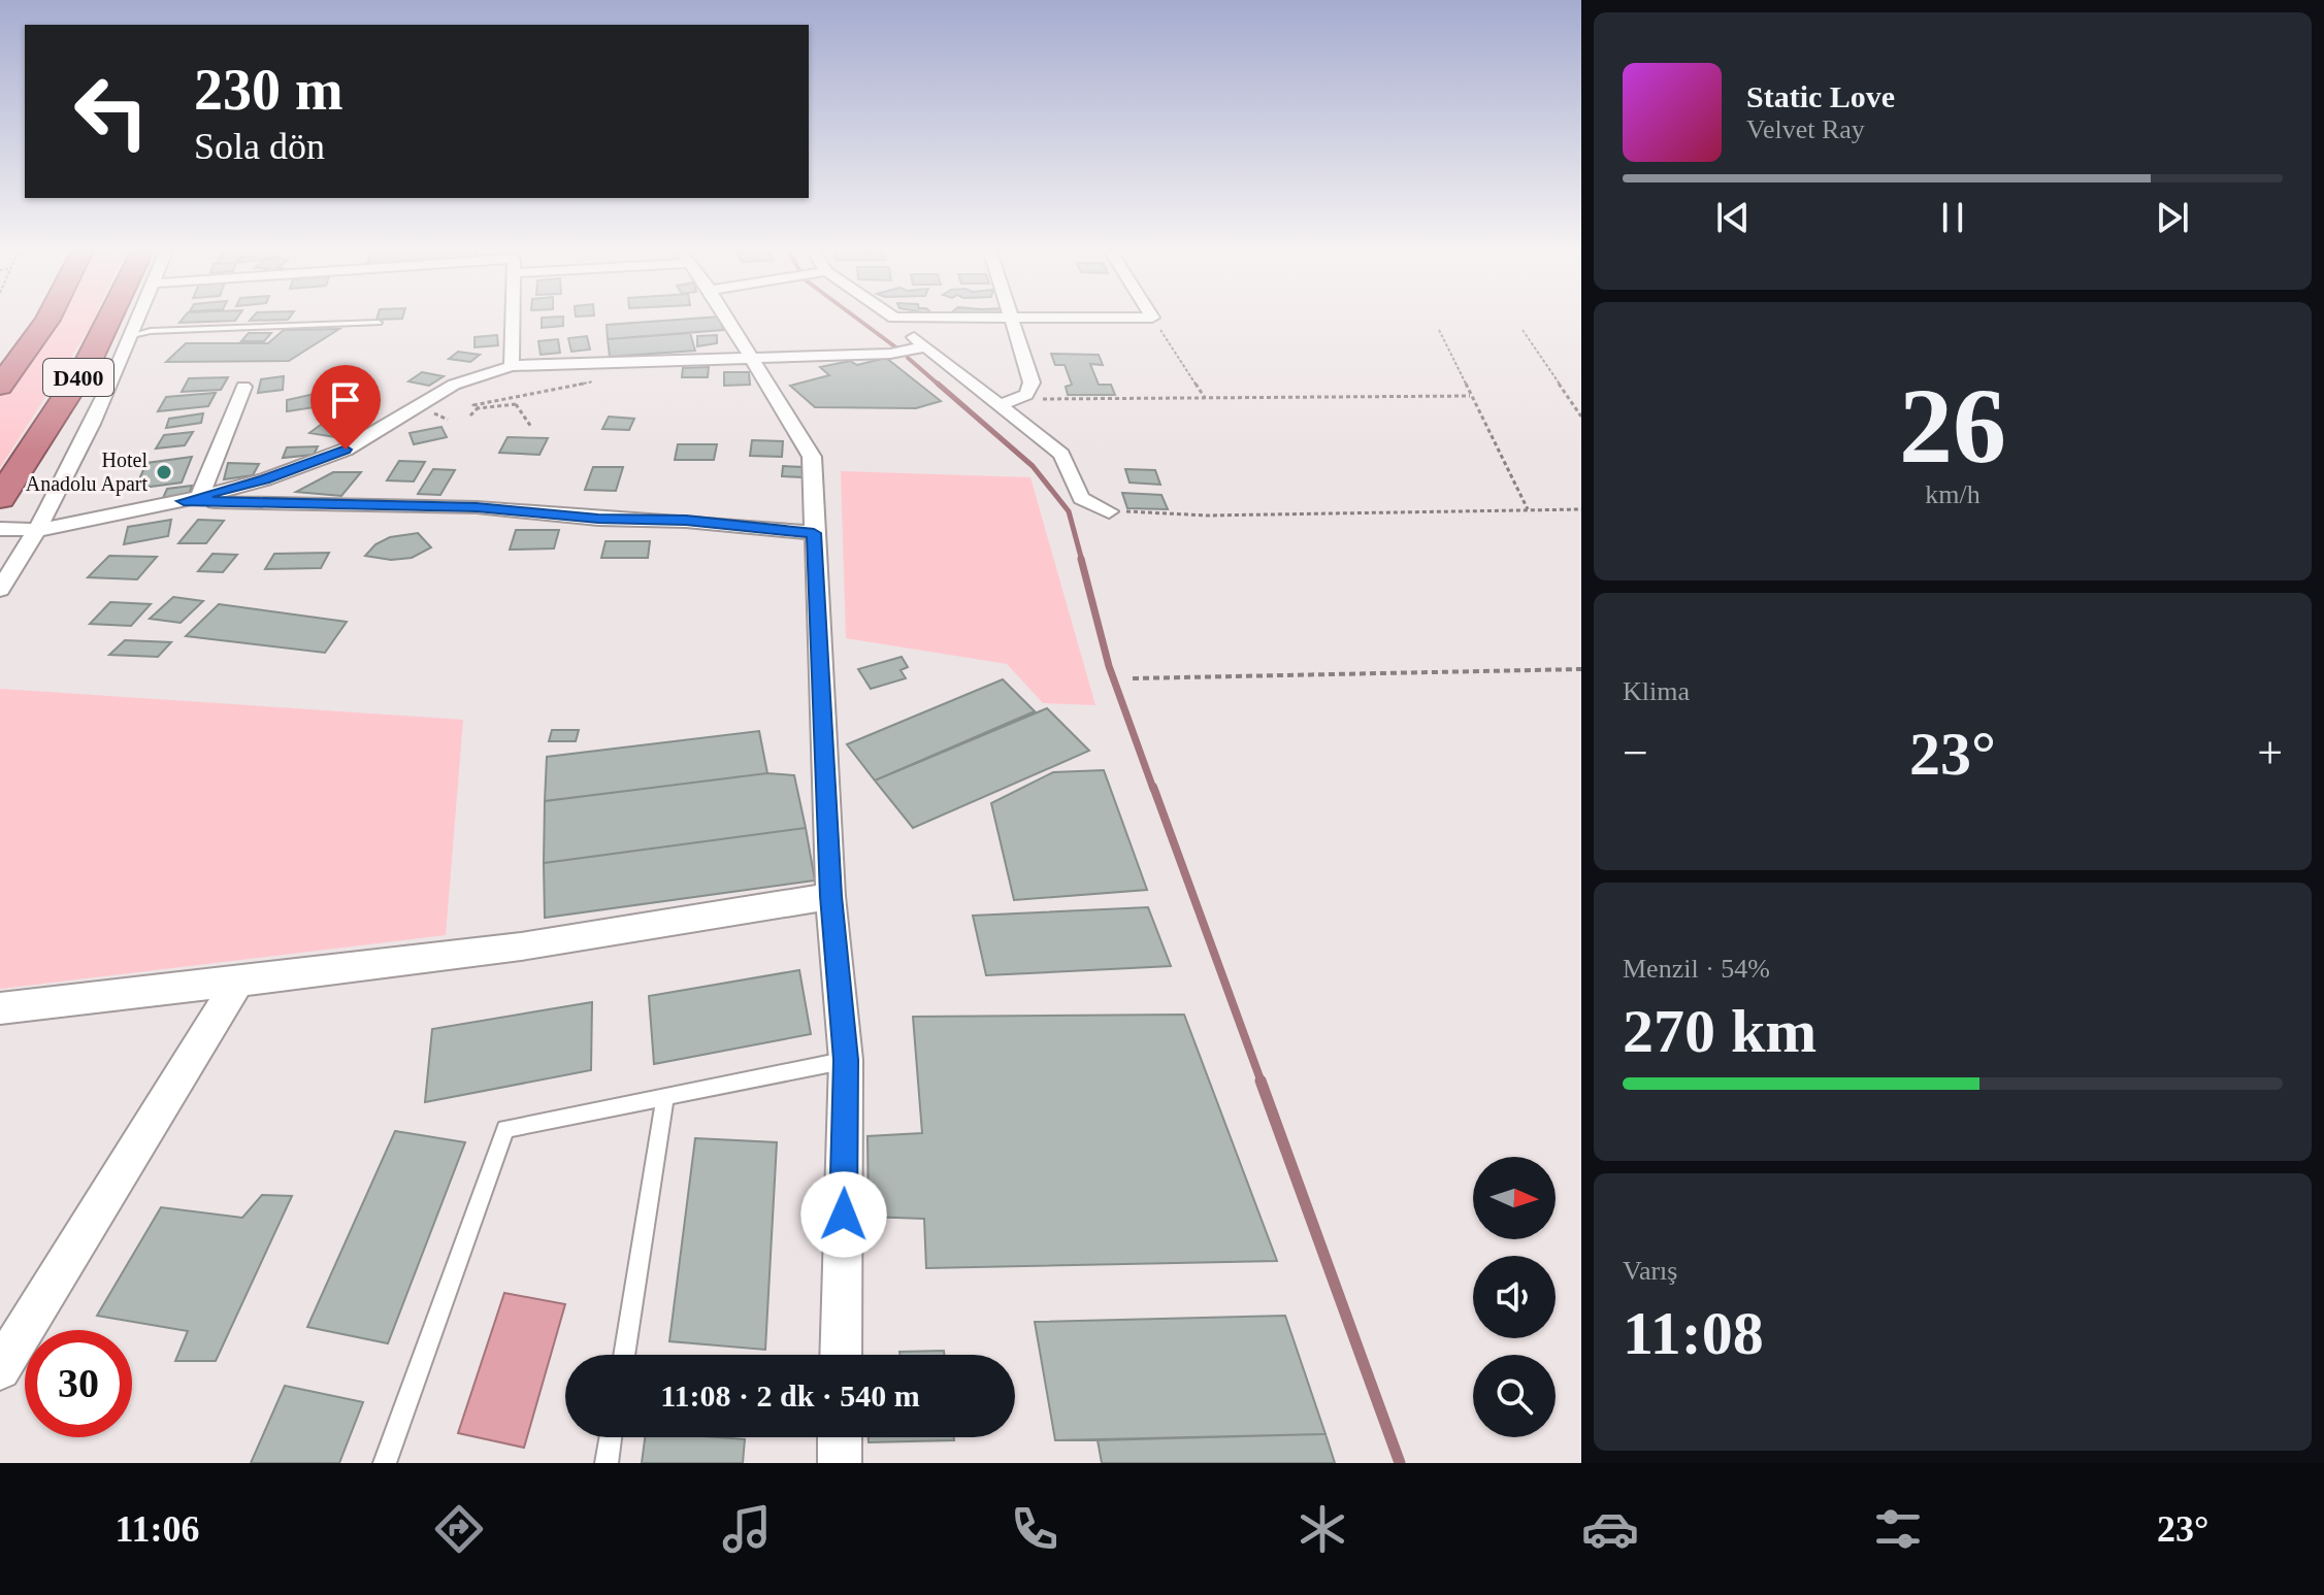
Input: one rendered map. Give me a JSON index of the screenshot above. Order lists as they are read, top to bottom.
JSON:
{
  "streets": {
    "highway": ["D400"]
  },
  "places": ["Hotel Anadolu Apart"],
  "north": "right",
  "page": {
    "turn": ["230 m", "Sola dön"],
    "song": ["Static Love", "Velvet Ray"],
    "tile": [
      ["26", "km/h"],
      "Klima",
      ["Menzil · 54%", "270 km"],
      ["Varış", "11:08"]
    ],
    "heat": ["−", "23°", "+"],
    "limit": "30",
    "trip": "11:08 · 2 dk · 540 m",
    "tabs": ["11:06", "23°"]
  }
}
